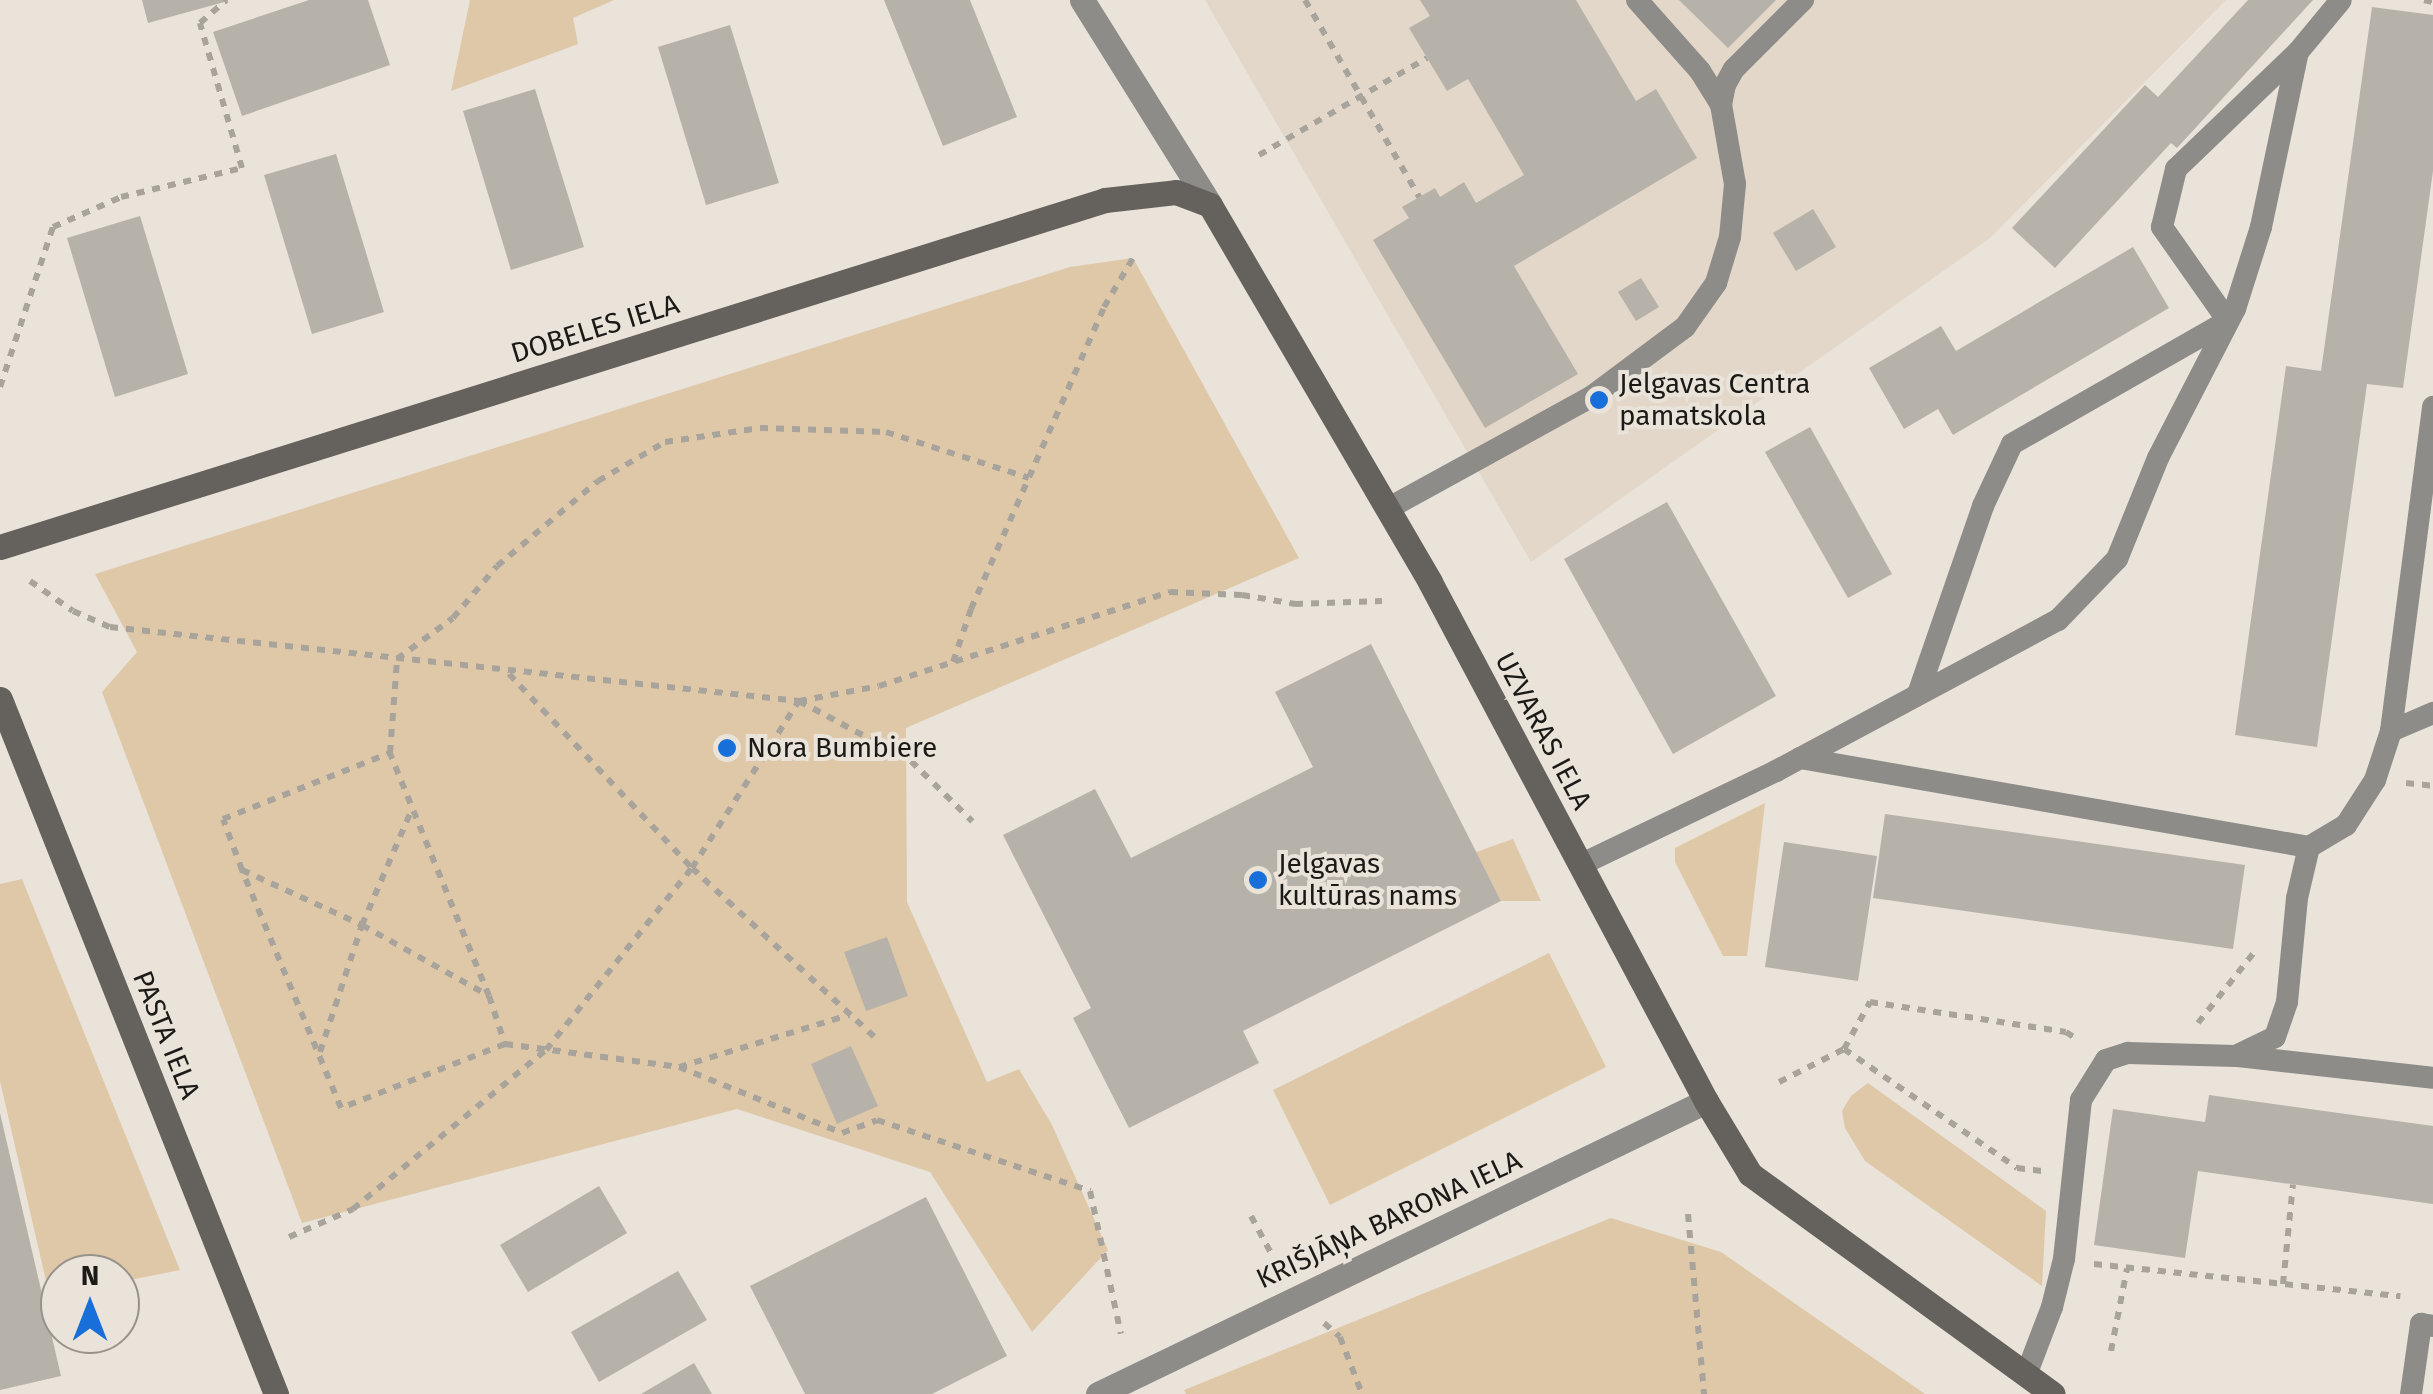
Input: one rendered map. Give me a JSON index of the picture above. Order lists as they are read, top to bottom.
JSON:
{
  "streets": {
    "main road": ["DOBELES IELA", "UZVARAS IELA", "PASTA IELA"],
    "street": ["KRIŠJĀŅA BARONA IELA"]
  },
  "crossings": [
    ["DOBELES IELA", "UZVARAS IELA"],
    ["UZVARAS IELA", "KRIŠJĀŅA BARONA IELA"]
  ],
  "places": ["Jelgavas Centra pamatskola", "Nora Bumbiere", "Jelgavas kultūras nams"],
  "north": "top"
}
